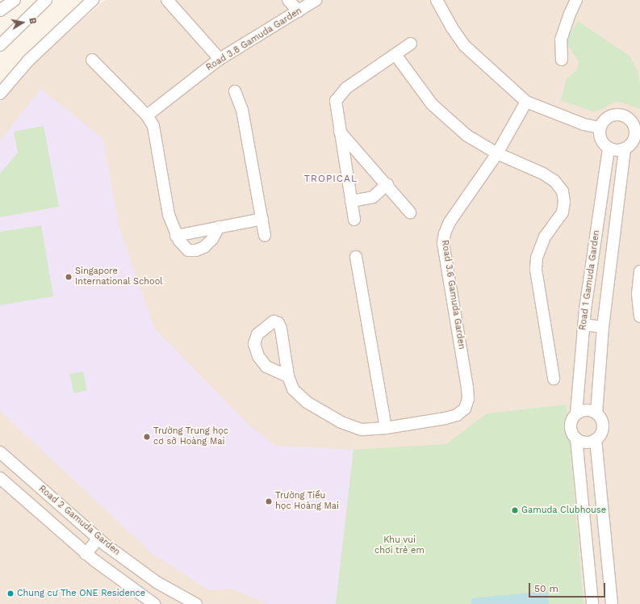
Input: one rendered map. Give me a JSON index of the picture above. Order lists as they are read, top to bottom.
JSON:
{
  "streets": {
    "street": [
      "Road 3.8 Gamuda Garden",
      "Road 1 Gamuda Garden",
      "Road 3.6 Gamuda Garden",
      "Road 2 Gamuda Garden"
    ]
  },
  "districts": ["TROPICAL"],
  "parks": ["Khu vui chơi trẻ em"],
  "places": [
    "Singapore International School",
    "Trường Trung học cơ sở Hoàng Mai",
    "Trường Tiểu học Hoàng Mai",
    "Gamuda Clubhouse",
    "Chung cư The ONE Residence"
  ],
  "scale_bar": "50 m",
  "north": "right"
}
